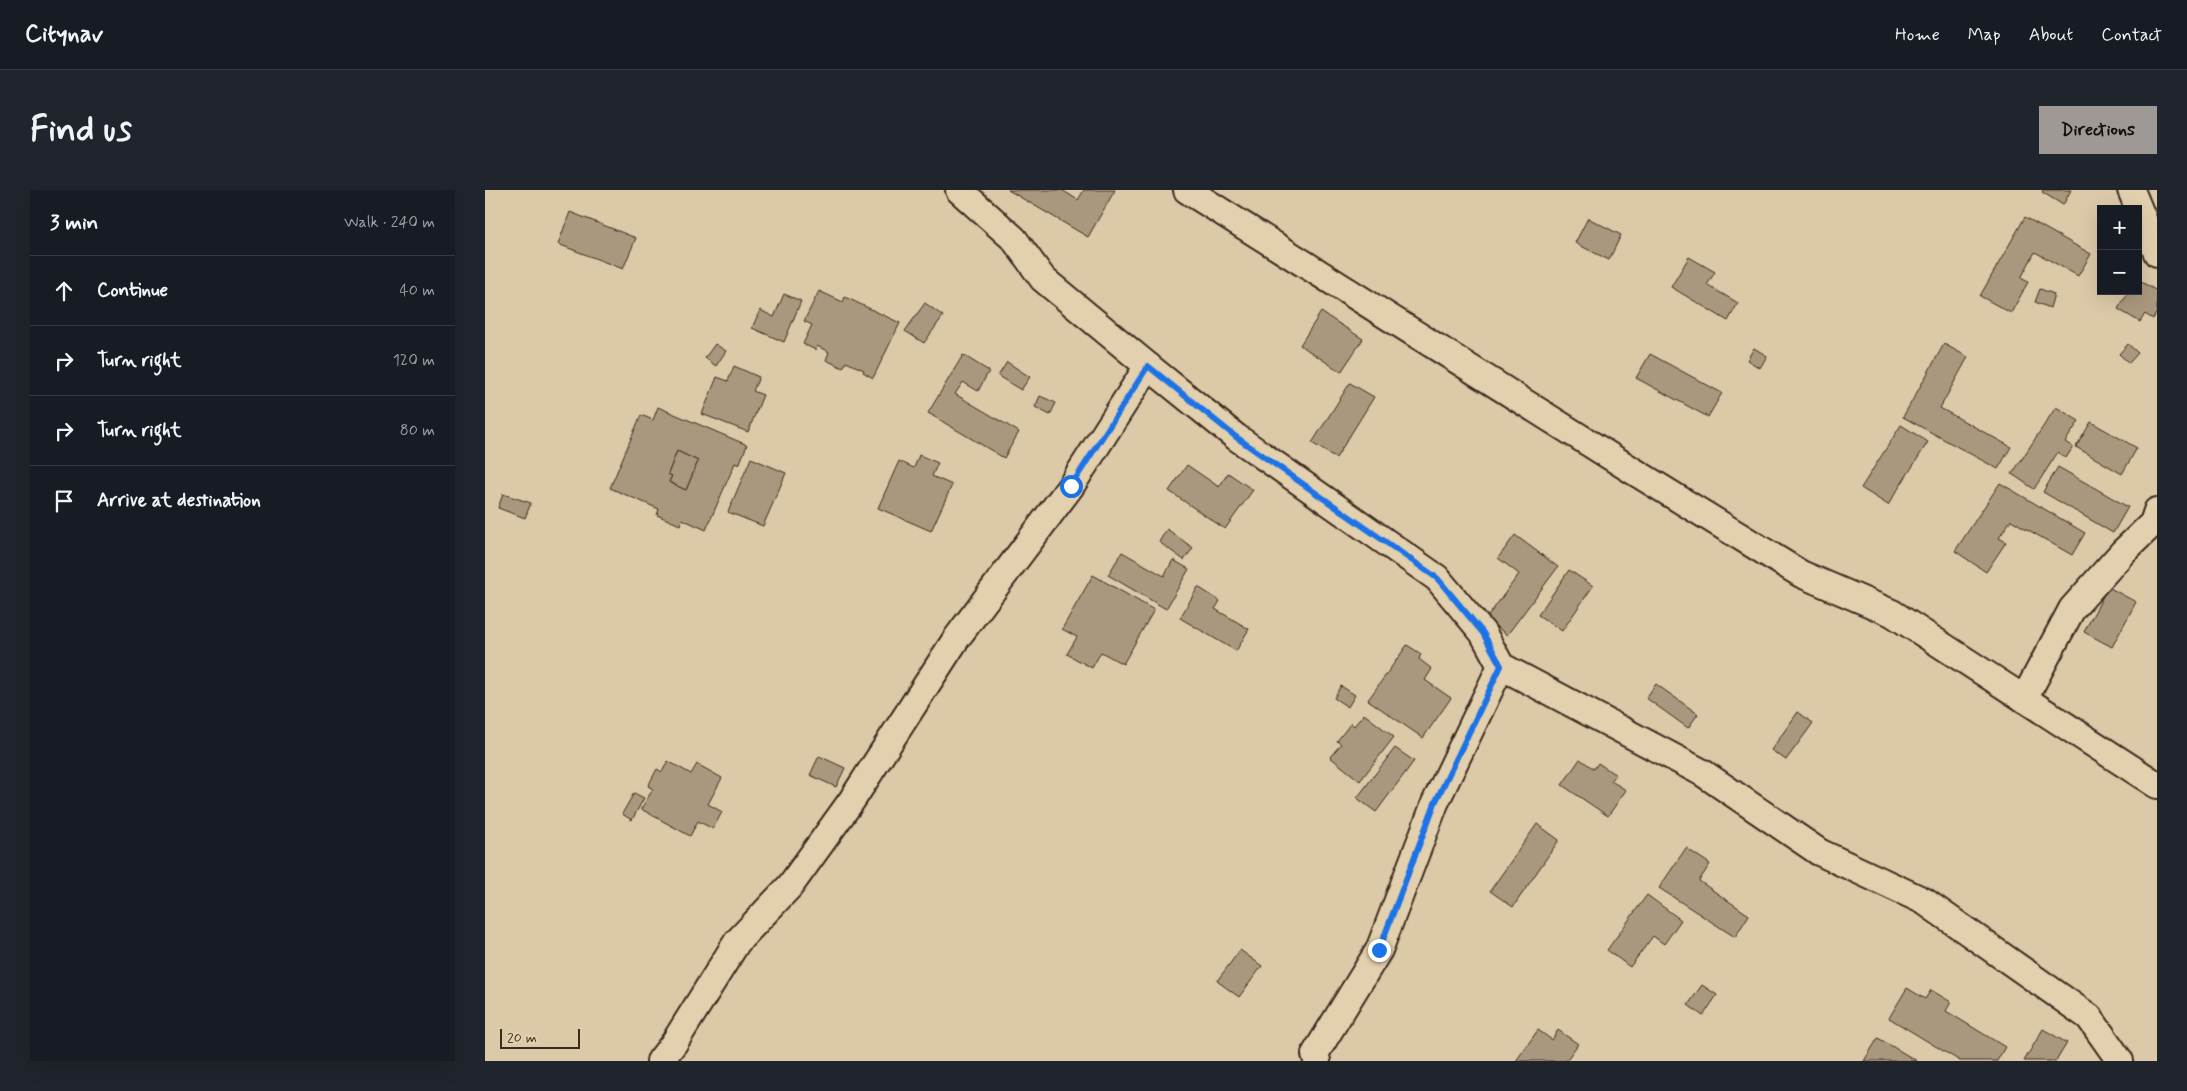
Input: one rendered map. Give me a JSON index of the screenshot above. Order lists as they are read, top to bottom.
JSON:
{
  "scale_bar": "20 m",
  "page": {
    "header": "Citynav",
    "nav": [
      "Home",
      "Map",
      "About",
      "Contact"
    ],
    "buttons": "Directions",
    "title": "Find us",
    "heading": ["3 min", "Walk · 240 m"],
    "map_buttons": ["+", "−"],
    "list": [
      ["Continue", "40 m"],
      ["Turn right", "120 m"],
      ["Turn right", "80 m"],
      "Arrive at destination"
    ],
    "scale": "20 m"
  }
}
